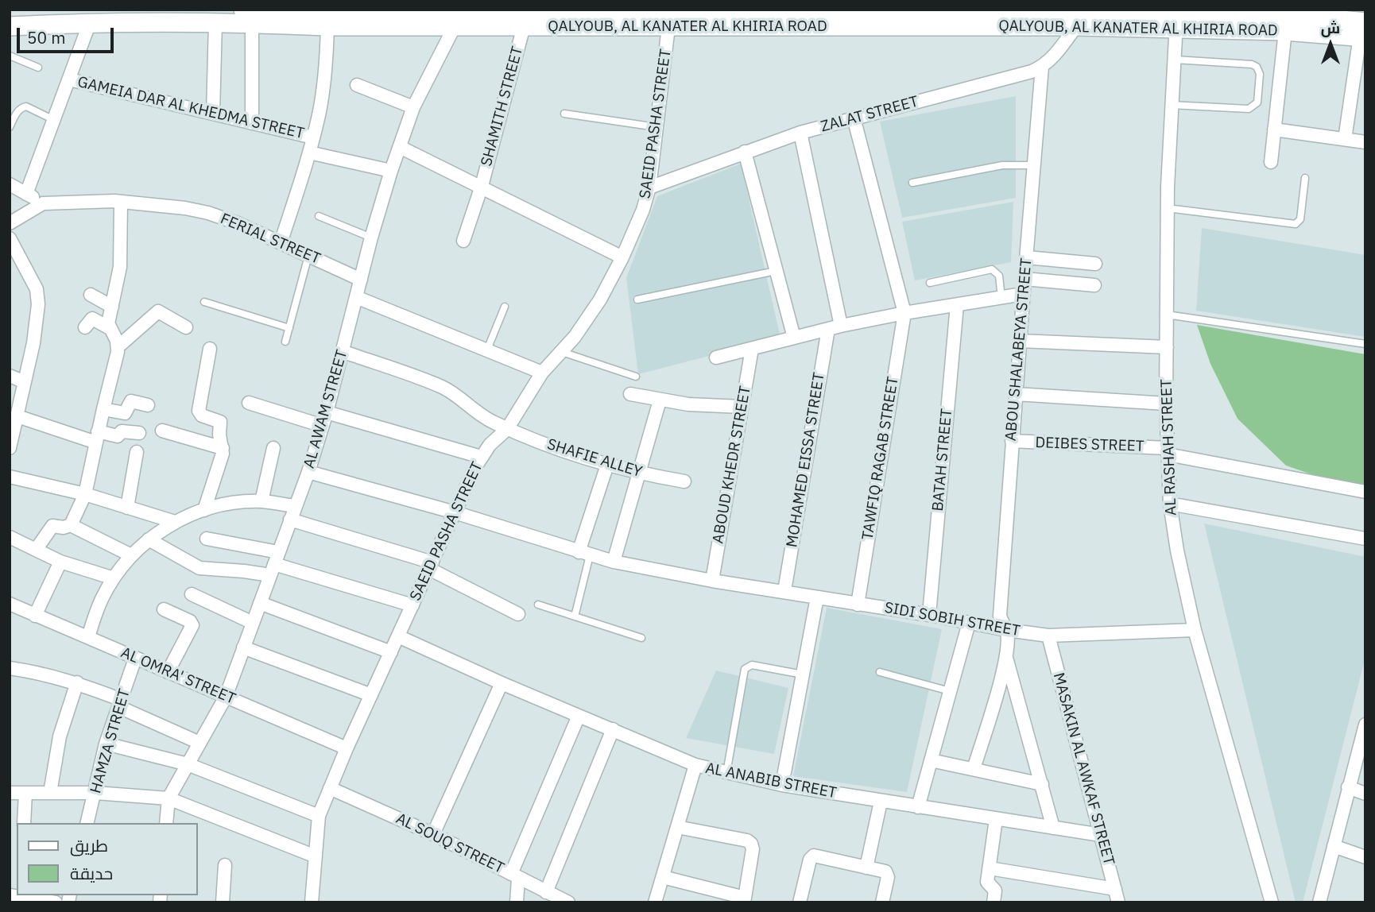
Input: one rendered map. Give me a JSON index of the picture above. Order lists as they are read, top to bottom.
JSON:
{
  "streets": {
    "main road": ["QALYOUB, AL KANATER AL KHIRIA ROAD"],
    "street": [
      "SHAMITH STREET",
      "GAMEIA DAR AL KHEDMA STREET",
      "ZALAT STREET",
      "SAEID PASHA STREET",
      "FERIAL STREET",
      "ABOU SHALABEYA STREET",
      "AL AWAM STREET",
      "DEIBES STREET",
      "AL RASHAH STREET",
      "SHAFIE ALLEY",
      "TAWFIQ RAGAB STREET",
      "MOHAMED EISSA STREET",
      "BATAH STREET",
      "ABOUD KHEDR STREET",
      "SIDI SOBIH STREET",
      "AL OMRA' STREET",
      "HAMZA STREET",
      "MASAKIN AL AWKAF STREET",
      "AL ANABIB STREET",
      "AL SOUQ STREET"
    ]
  },
  "crossings": [
    ["QALYOUB, AL KANATER AL KHIRIA ROAD", "SHAMITH STREET"],
    ["QALYOUB, AL KANATER AL KHIRIA ROAD", "ZALAT STREET"],
    ["QALYOUB, AL KANATER AL KHIRIA ROAD", "SAEID PASHA STREET"],
    ["QALYOUB, AL KANATER AL KHIRIA ROAD", "AL AWAM STREET"],
    ["QALYOUB, AL KANATER AL KHIRIA ROAD", "AL RASHAH STREET"],
    ["ZALAT STREET", "SAEID PASHA STREET"],
    ["ZALAT STREET", "ABOU SHALABEYA STREET"],
    ["SAEID PASHA STREET", "SHAFIE ALLEY"],
    ["SAEID PASHA STREET", "SIDI SOBIH STREET"],
    ["SAEID PASHA STREET", "AL OMRA' STREET"],
    ["SAEID PASHA STREET", "AL ANABIB STREET"],
    ["SAEID PASHA STREET", "AL SOUQ STREET"],
    ["FERIAL STREET", "AL AWAM STREET"],
    ["ABOU SHALABEYA STREET", "DEIBES STREET"],
    ["ABOU SHALABEYA STREET", "SIDI SOBIH STREET"],
    ["AL AWAM STREET", "SHAFIE ALLEY"],
    ["AL AWAM STREET", "SIDI SOBIH STREET"],
    ["AL AWAM STREET", "AL OMRA' STREET"],
    ["DEIBES STREET", "AL RASHAH STREET"],
    ["AL RASHAH STREET", "SIDI SOBIH STREET"],
    ["TAWFIQ RAGAB STREET", "SIDI SOBIH STREET"],
    ["MOHAMED EISSA STREET", "SIDI SOBIH STREET"],
    ["BATAH STREET", "SIDI SOBIH STREET"],
    ["ABOUD KHEDR STREET", "SIDI SOBIH STREET"],
    ["SIDI SOBIH STREET", "MASAKIN AL AWKAF STREET"],
    ["AL OMRA' STREET", "HAMZA STREET"],
    ["MASAKIN AL AWKAF STREET", "AL ANABIB STREET"]
  ],
  "legend": ["طريق", "حديقة"],
  "scale_bar": "50 m",
  "north": "top"
}
